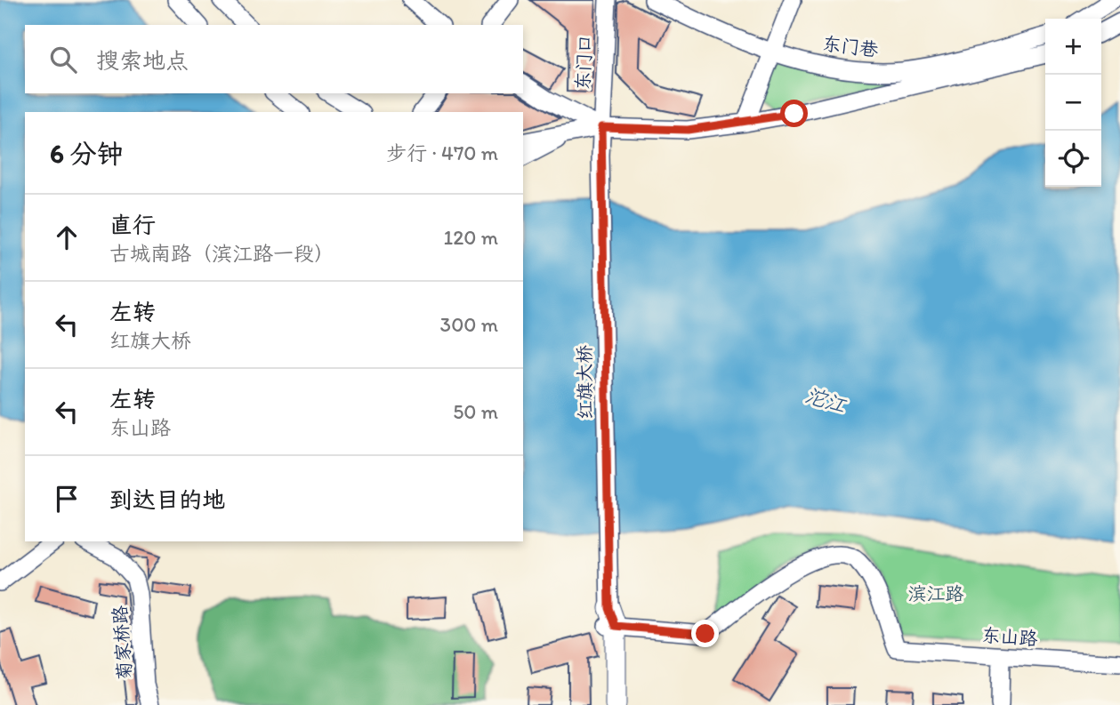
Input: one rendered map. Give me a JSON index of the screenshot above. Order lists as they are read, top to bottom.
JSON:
{
  "streets": {
    "street": [
      "东门巷",
      "东门口",
      "红旗大桥",
      "东山路",
      "菊家桥路"
    ]
  },
  "crossings": [
    ["东门口", "红旗大桥"],
    ["红旗大桥", "东山路"]
  ],
  "water": ["沱江"],
  "parks": ["滨江路"],
  "page": {
    "map_buttons": ["+", "−"],
    "search": "搜索地点",
    "heading": ["6 分钟", "步行 · 470 m"],
    "list": [
      ["直行", "古城南路（滨江路一段）", "120 m"],
      ["左转", "红旗大桥", "300 m"],
      ["左转", "东山路", "50 m"],
      "到达目的地"
    ]
  }
}
